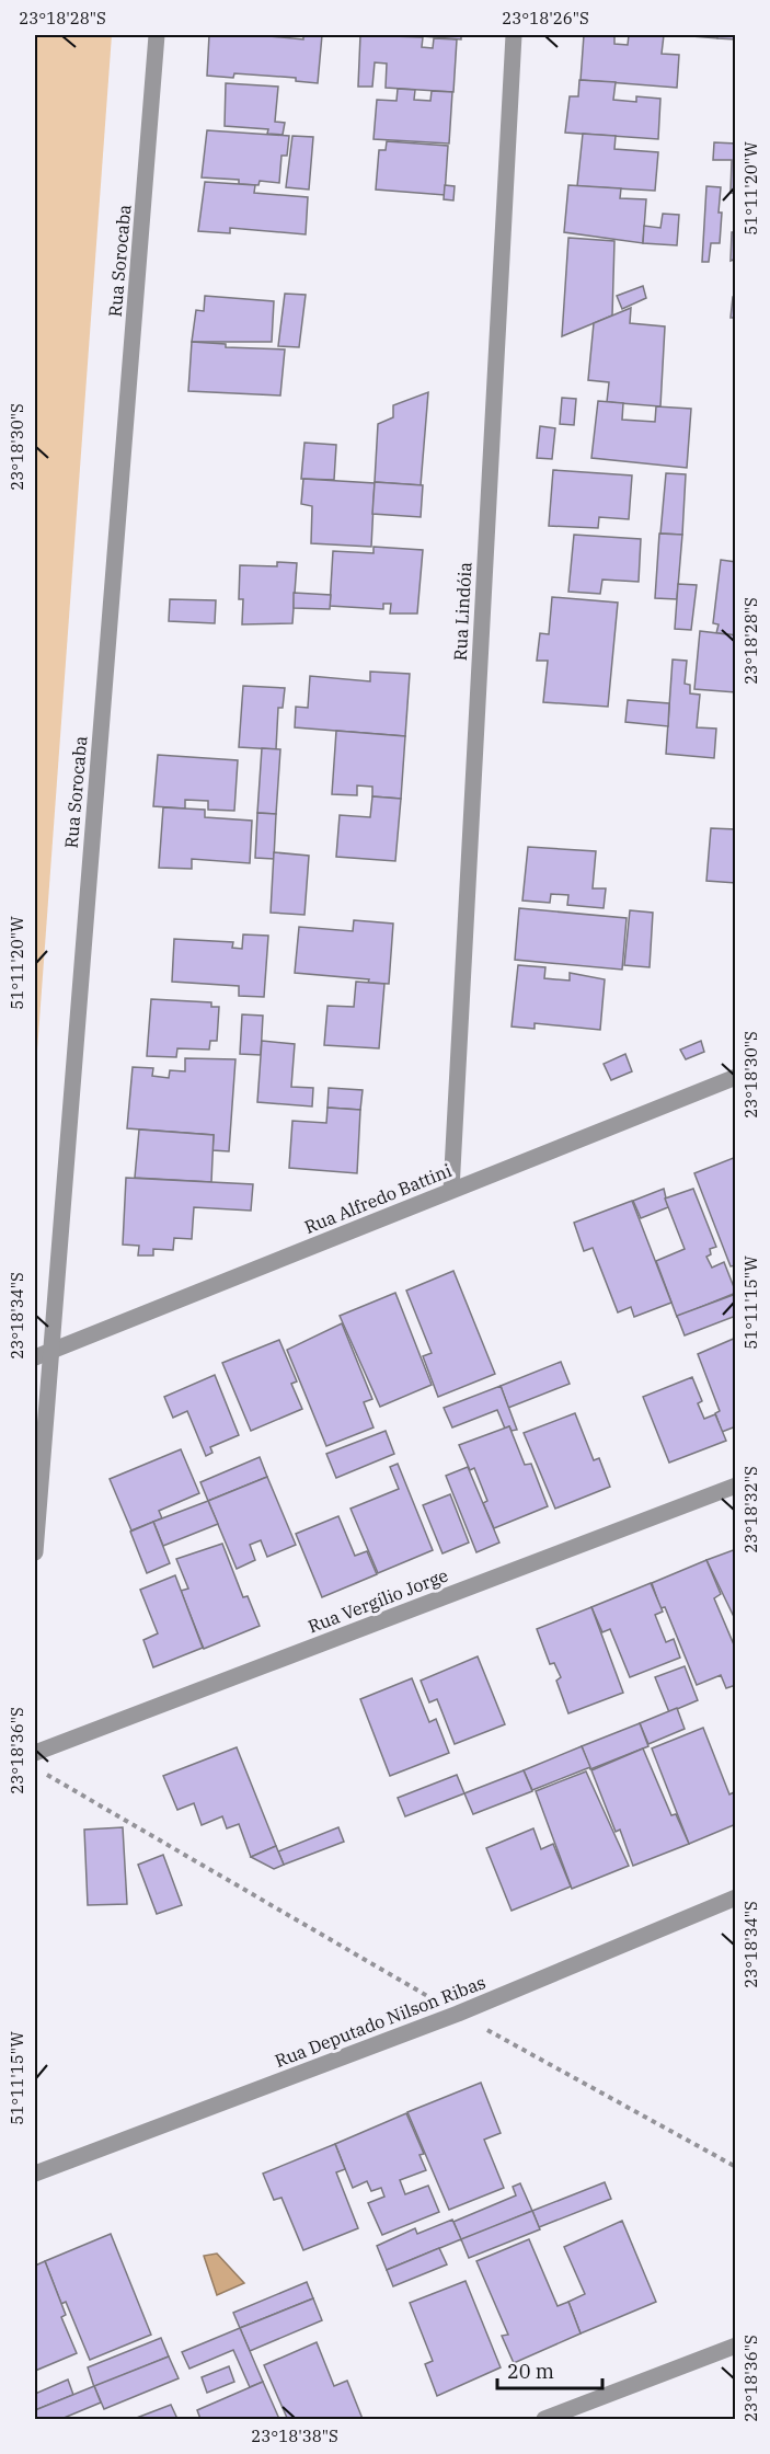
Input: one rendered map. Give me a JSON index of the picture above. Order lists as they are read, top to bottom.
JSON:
{
  "streets": {
    "street": [
      "Rua Sorocaba",
      "Rua Lindóia",
      "Rua Alfredo Battini",
      "Rua Vergílio Jorge",
      "Rua Deputado Nilson Ribas"
    ]
  },
  "crossings": [
    ["Rua Sorocaba", "Rua Alfredo Battini"],
    ["Rua Lindóia", "Rua Alfredo Battini"]
  ],
  "scale_bar": "20 m",
  "coordinates": [
    "23°18'28\"S",
    "23°18'26\"S",
    "51°11'20\"W",
    "23°18'30\"S",
    "51°11'15\"W",
    "23°18'34\"S",
    "23°18'32\"S",
    "23°18'36\"S",
    "23°18'38\"S"
  ]
}
